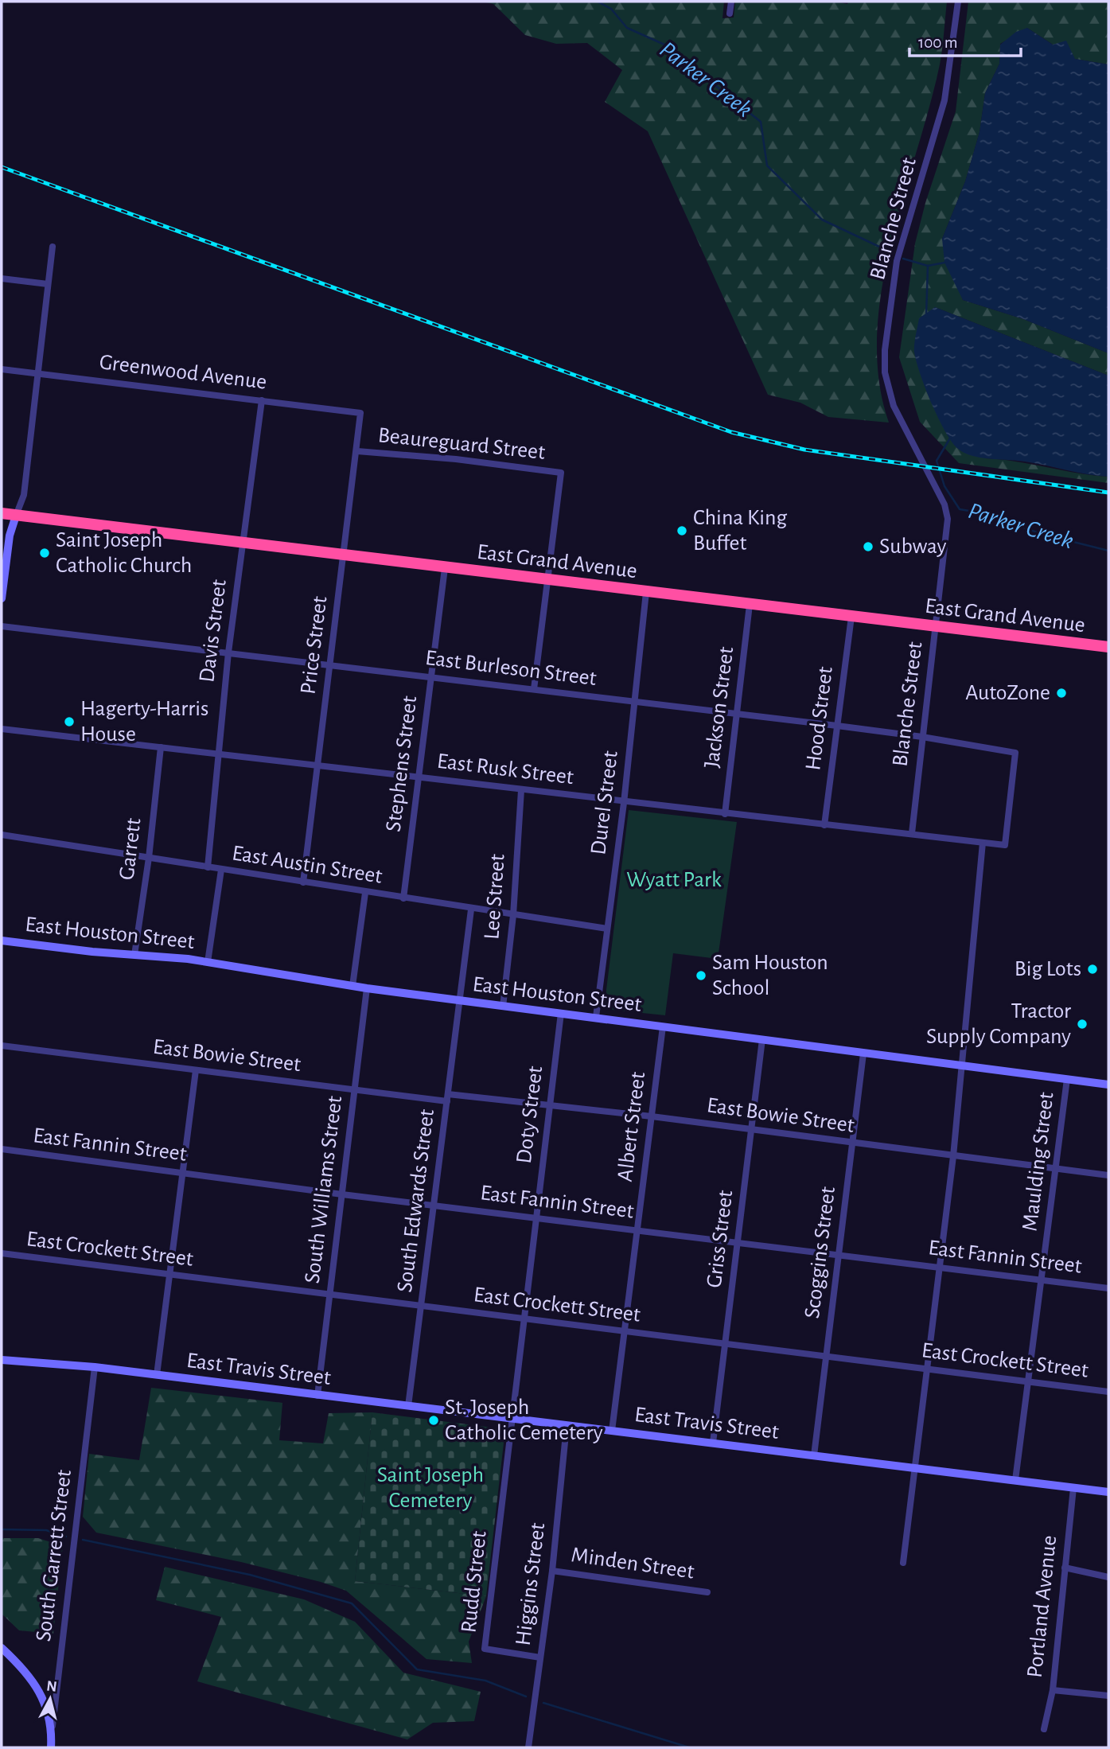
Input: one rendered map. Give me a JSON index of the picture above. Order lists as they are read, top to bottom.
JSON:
{
  "streets": {
    "highway": ["East Grand Avenue"],
    "street": [
      "Blanche Street",
      "Greenwood Avenue",
      "Beaureguard Street",
      "Davis Street",
      "Price Street",
      "East Burleson Street",
      "Jackson Street",
      "Hood Street",
      "Stephens Street",
      "East Rusk Street",
      "Durel Street",
      "Garrett",
      "East Austin Street",
      "Lee Street",
      "East Houston Street",
      "East Bowie Street",
      "Doty Street",
      "Albert Street",
      "East Fannin Street",
      "Maulding Street",
      "South Williams Street",
      "South Edwards Street",
      "Griss Street",
      "East Crockett Street",
      "Scoggins Street",
      "East Travis Street",
      "South Garrett Street",
      "Minden Street",
      "Rudd Street",
      "Higgins Street",
      "Portland Avenue"
    ]
  },
  "crossings": [
    ["Blanche Street", "East Grand Avenue"],
    ["Blanche Street", "East Burleson Street"],
    ["Blanche Street", "East Rusk Street"],
    ["Greenwood Avenue", "Davis Street"],
    ["Greenwood Avenue", "Price Street"],
    ["Beaureguard Street", "East Grand Avenue"],
    ["Beaureguard Street", "Price Street"],
    ["East Grand Avenue", "Davis Street"],
    ["East Grand Avenue", "Price Street"],
    ["East Grand Avenue", "Jackson Street"],
    ["East Grand Avenue", "Hood Street"],
    ["East Grand Avenue", "Stephens Street"],
    ["East Grand Avenue", "Durel Street"],
    ["Davis Street", "East Burleson Street"],
    ["Davis Street", "East Rusk Street"],
    ["Davis Street", "East Austin Street"],
    ["Price Street", "East Burleson Street"],
    ["Price Street", "East Rusk Street"],
    ["Price Street", "East Austin Street"],
    ["East Burleson Street", "Jackson Street"],
    ["East Burleson Street", "Hood Street"],
    ["East Burleson Street", "Stephens Street"],
    ["East Burleson Street", "East Rusk Street"],
    ["East Burleson Street", "Durel Street"],
    ["Jackson Street", "East Rusk Street"],
    ["Hood Street", "East Rusk Street"],
    ["Stephens Street", "East Rusk Street"],
    ["Stephens Street", "East Austin Street"],
    ["East Rusk Street", "Durel Street"],
    ["East Rusk Street", "Garrett"],
    ["East Rusk Street", "Lee Street"],
    ["Durel Street", "East Austin Street"],
    ["Durel Street", "East Houston Street"],
    ["Garrett", "East Austin Street"],
    ["Garrett", "East Houston Street"],
    ["East Austin Street", "Lee Street"],
    ["East Austin Street", "South Edwards Street"],
    ["Lee Street", "East Houston Street"],
    ["East Houston Street", "Doty Street"],
    ["East Houston Street", "Albert Street"],
    ["East Houston Street", "Maulding Street"],
    ["East Houston Street", "South Williams Street"],
    ["East Houston Street", "South Edwards Street"],
    ["East Houston Street", "Griss Street"],
    ["East Houston Street", "Scoggins Street"],
    ["East Bowie Street", "Doty Street"],
    ["East Bowie Street", "Albert Street"],
    ["East Bowie Street", "Maulding Street"],
    ["East Bowie Street", "South Williams Street"],
    ["East Bowie Street", "South Edwards Street"],
    ["East Bowie Street", "Griss Street"],
    ["East Bowie Street", "Scoggins Street"],
    ["Doty Street", "East Fannin Street"],
    ["Doty Street", "East Crockett Street"],
    ["Doty Street", "East Travis Street"],
    ["Doty Street", "Rudd Street"],
    ["Albert Street", "East Fannin Street"],
    ["Albert Street", "East Crockett Street"],
    ["Albert Street", "East Travis Street"],
    ["East Fannin Street", "Maulding Street"],
    ["East Fannin Street", "South Williams Street"],
    ["East Fannin Street", "South Edwards Street"],
    ["East Fannin Street", "Griss Street"],
    ["East Fannin Street", "Scoggins Street"],
    ["Maulding Street", "East Crockett Street"],
    ["Maulding Street", "East Travis Street"],
    ["South Williams Street", "East Crockett Street"],
    ["South Williams Street", "East Travis Street"],
    ["South Edwards Street", "East Crockett Street"],
    ["South Edwards Street", "East Travis Street"],
    ["Griss Street", "East Crockett Street"],
    ["Griss Street", "East Travis Street"],
    ["East Crockett Street", "Scoggins Street"],
    ["Scoggins Street", "East Travis Street"],
    ["East Travis Street", "South Garrett Street"],
    ["East Travis Street", "Rudd Street"],
    ["East Travis Street", "Higgins Street"],
    ["East Travis Street", "Portland Avenue"],
    ["Minden Street", "Higgins Street"],
    ["Rudd Street", "Higgins Street"]
  ],
  "water": ["Parker Creek"],
  "parks": ["Wyatt Park", "Saint Joseph Cemetery"],
  "places": [
    "China King Buffet",
    "Subway",
    "Saint Joseph Catholic Church",
    "AutoZone",
    "Hagerty-Harris House",
    "Big Lots",
    "Sam Houston School",
    "Tractor Supply Company",
    "St. Joseph Catholic Cemetery"
  ],
  "scale_bar": "100 m",
  "north": "top"
}
